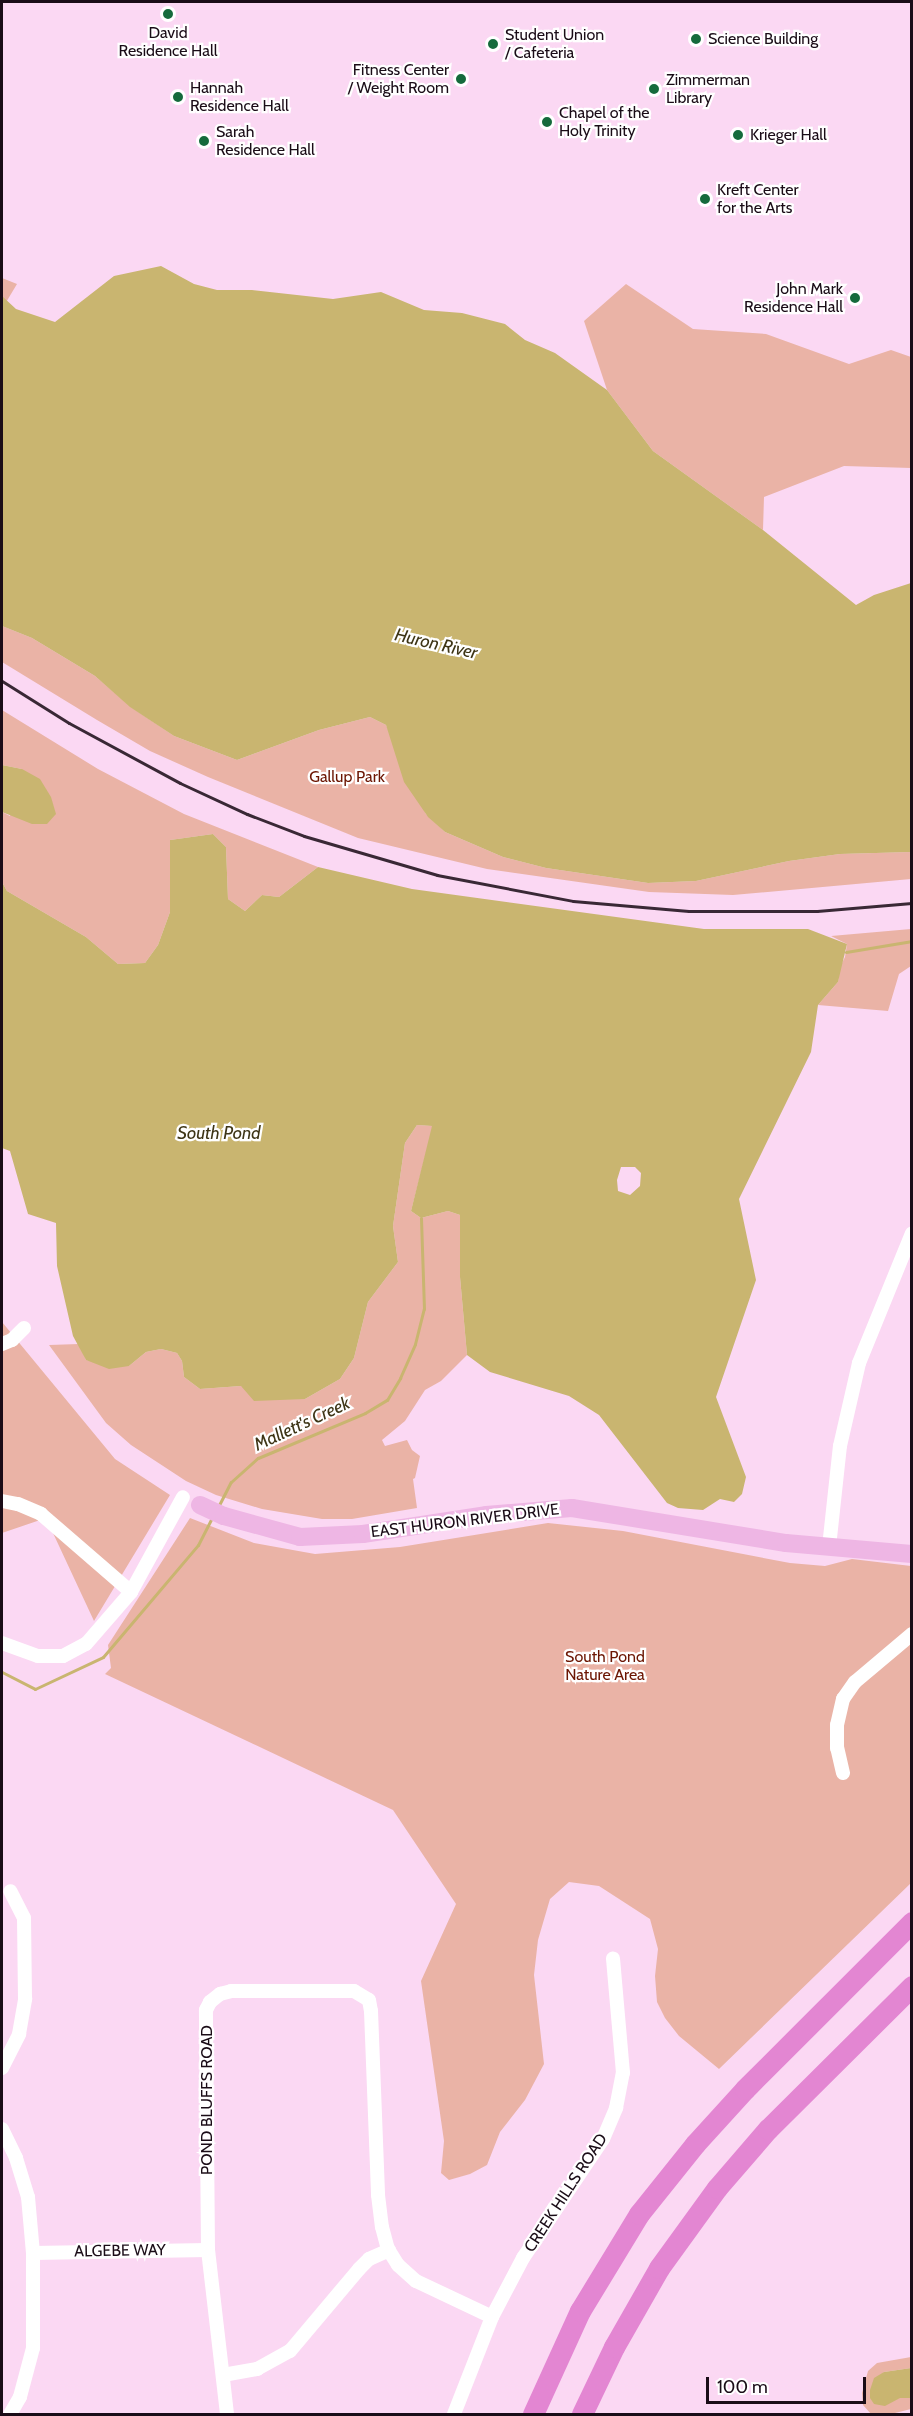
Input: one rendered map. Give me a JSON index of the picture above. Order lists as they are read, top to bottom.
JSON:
{
  "streets": {
    "main road": ["EAST HURON RIVER DRIVE"],
    "street": ["POND BLUFFS ROAD", "CREEK HILLS ROAD", "ALGEBE WAY"]
  },
  "crossings": [
    ["POND BLUFFS ROAD", "CREEK HILLS ROAD"],
    ["POND BLUFFS ROAD", "ALGEBE WAY"]
  ],
  "water": ["Huron River", "South Pond", "Mallett's Creek"],
  "parks": ["Gallup Park", "South Pond Nature Area"],
  "places": [
    "David Residence Hall",
    "Science Building",
    "Student Union / Cafeteria",
    "Fitness Center / Weight Room",
    "Zimmerman Library",
    "Hannah Residence Hall",
    "Chapel of the Holy Trinity",
    "Krieger Hall",
    "Sarah Residence Hall",
    "Kreft Center for the Arts",
    "John Mark Residence Hall"
  ],
  "scale_bar": "100 m"
}
